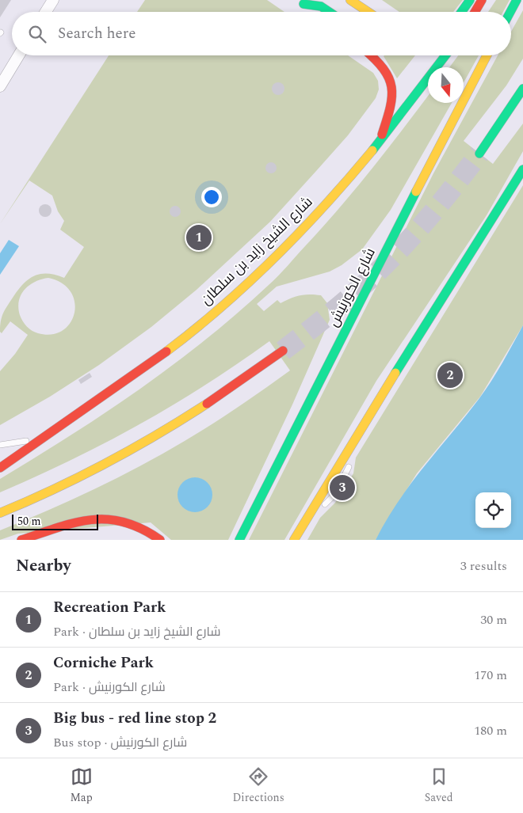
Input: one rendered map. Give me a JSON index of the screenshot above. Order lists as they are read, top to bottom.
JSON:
{
  "streets": {
    "main road": ["شارع الشيخ زايد بن سلطان", "شارع الكورنيش"]
  },
  "scale_bar": "50 m",
  "north": "bottom",
  "page": {
    "search": "Search here",
    "pins": ["1", "2", "3"],
    "scale": "50 m",
    "heading": ["Nearby", "3 results"],
    "list": [
      {
        "mark": "1",
        "name": "Recreation Park",
        "note": "Park · شارع الشيخ زايد بن سلطان",
        "value": "30 m"
      },
      {
        "mark": "2",
        "name": "Corniche Park",
        "note": "Park · شارع الكورنيش",
        "value": "170 m"
      },
      {
        "mark": "3",
        "name": "Big bus - red line stop 2",
        "note": "Bus stop · شارع الكورنيش",
        "value": "180 m"
      }
    ],
    "nav": ["Map", "Directions", "Saved"]
  }
}
